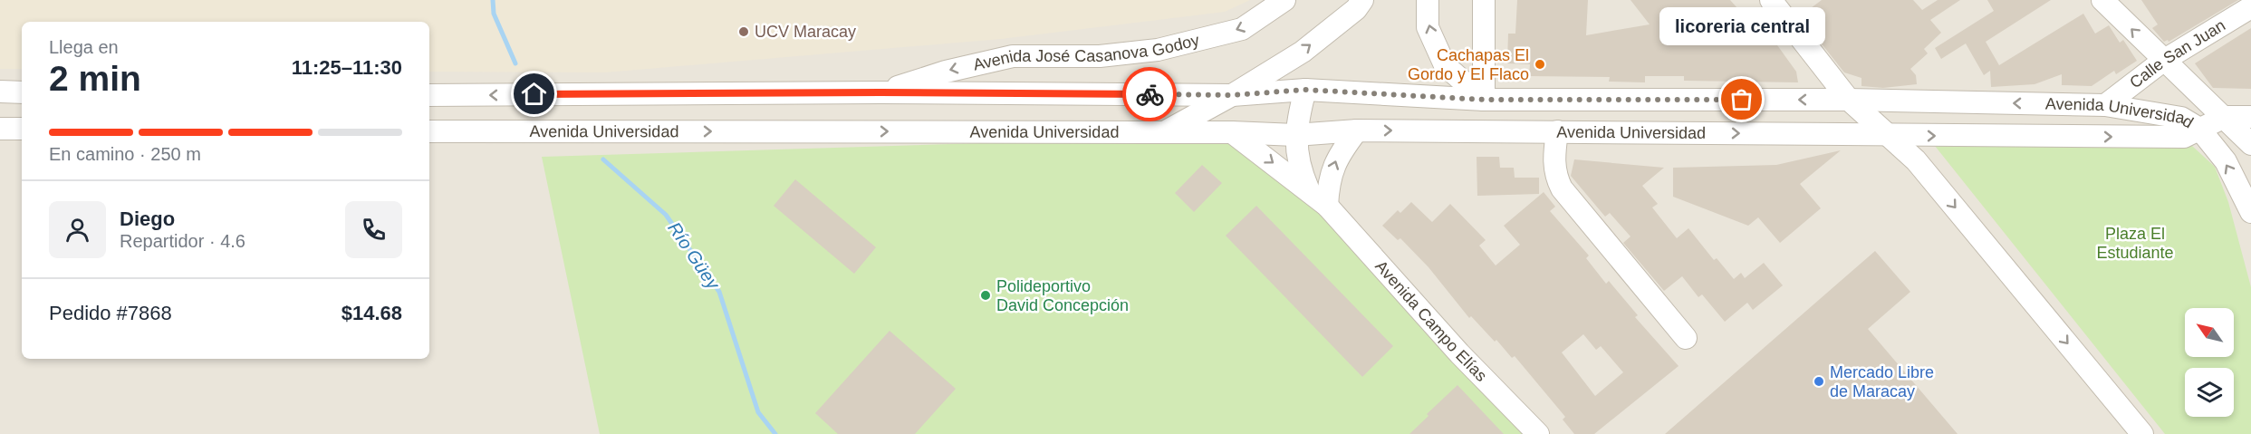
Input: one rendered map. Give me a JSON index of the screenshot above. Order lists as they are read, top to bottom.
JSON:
{
  "streets": {
    "street": [
      "Avenida José Casanova Godoy",
      "Calle San Juan",
      "Avenida Universidad",
      "Avenida Campo Elías"
    ]
  },
  "crossings": [
    ["Avenida José Casanova Godoy", "Avenida Universidad"],
    ["Calle San Juan", "Avenida Universidad"],
    ["Avenida Universidad", "Avenida Campo Elías"]
  ],
  "water": ["Río Güey"],
  "parks": ["Plaza El Estudiante"],
  "places": [
    "UCV Maracay",
    "Cachapas El Gordo y El Flaco",
    "licoreria central",
    "Polideportivo David Concepción",
    "Mercado Libre de Maracay"
  ],
  "north": "top left",
  "page": {
    "bubble": "licoreria central",
    "heading": ["2 min", "Llega en", "11:25–11:30"],
    "panel": [
      "Diego",
      "Repartidor · 4.6",
      "Pedido #7868",
      "$14.68"
    ],
    "bar": "En camino · 250 m"
  }
}
